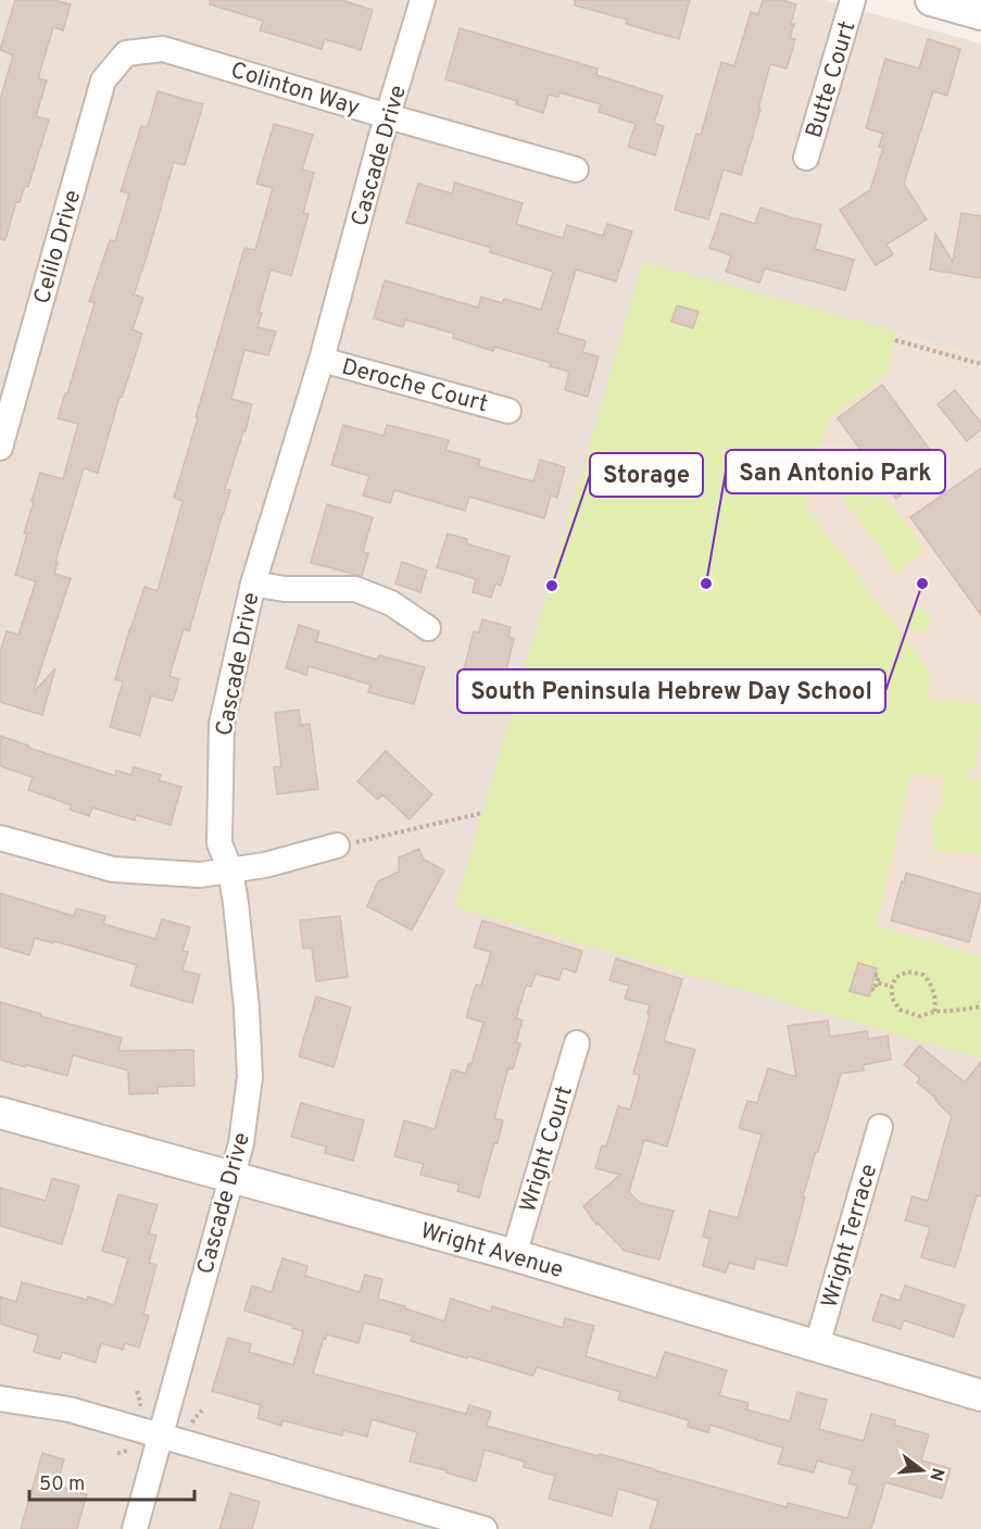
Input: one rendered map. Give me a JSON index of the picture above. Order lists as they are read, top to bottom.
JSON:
{
  "streets": {
    "street": [
      "Butte Court",
      "Colinton Way",
      "Cascade Drive",
      "Celilo Drive",
      "Deroche Court",
      "Wright Court",
      "Wright Terrace",
      "Wright Avenue"
    ]
  },
  "crossings": [
    ["Colinton Way", "Cascade Drive"],
    ["Colinton Way", "Celilo Drive"],
    ["Cascade Drive", "Deroche Court"],
    ["Cascade Drive", "Wright Avenue"],
    ["Wright Court", "Wright Avenue"],
    ["Wright Terrace", "Wright Avenue"]
  ],
  "places": ["San Antonio Park", "South Peninsula Hebrew Day School", "Storage"],
  "scale_bar": "50 m",
  "north": "right"
}
